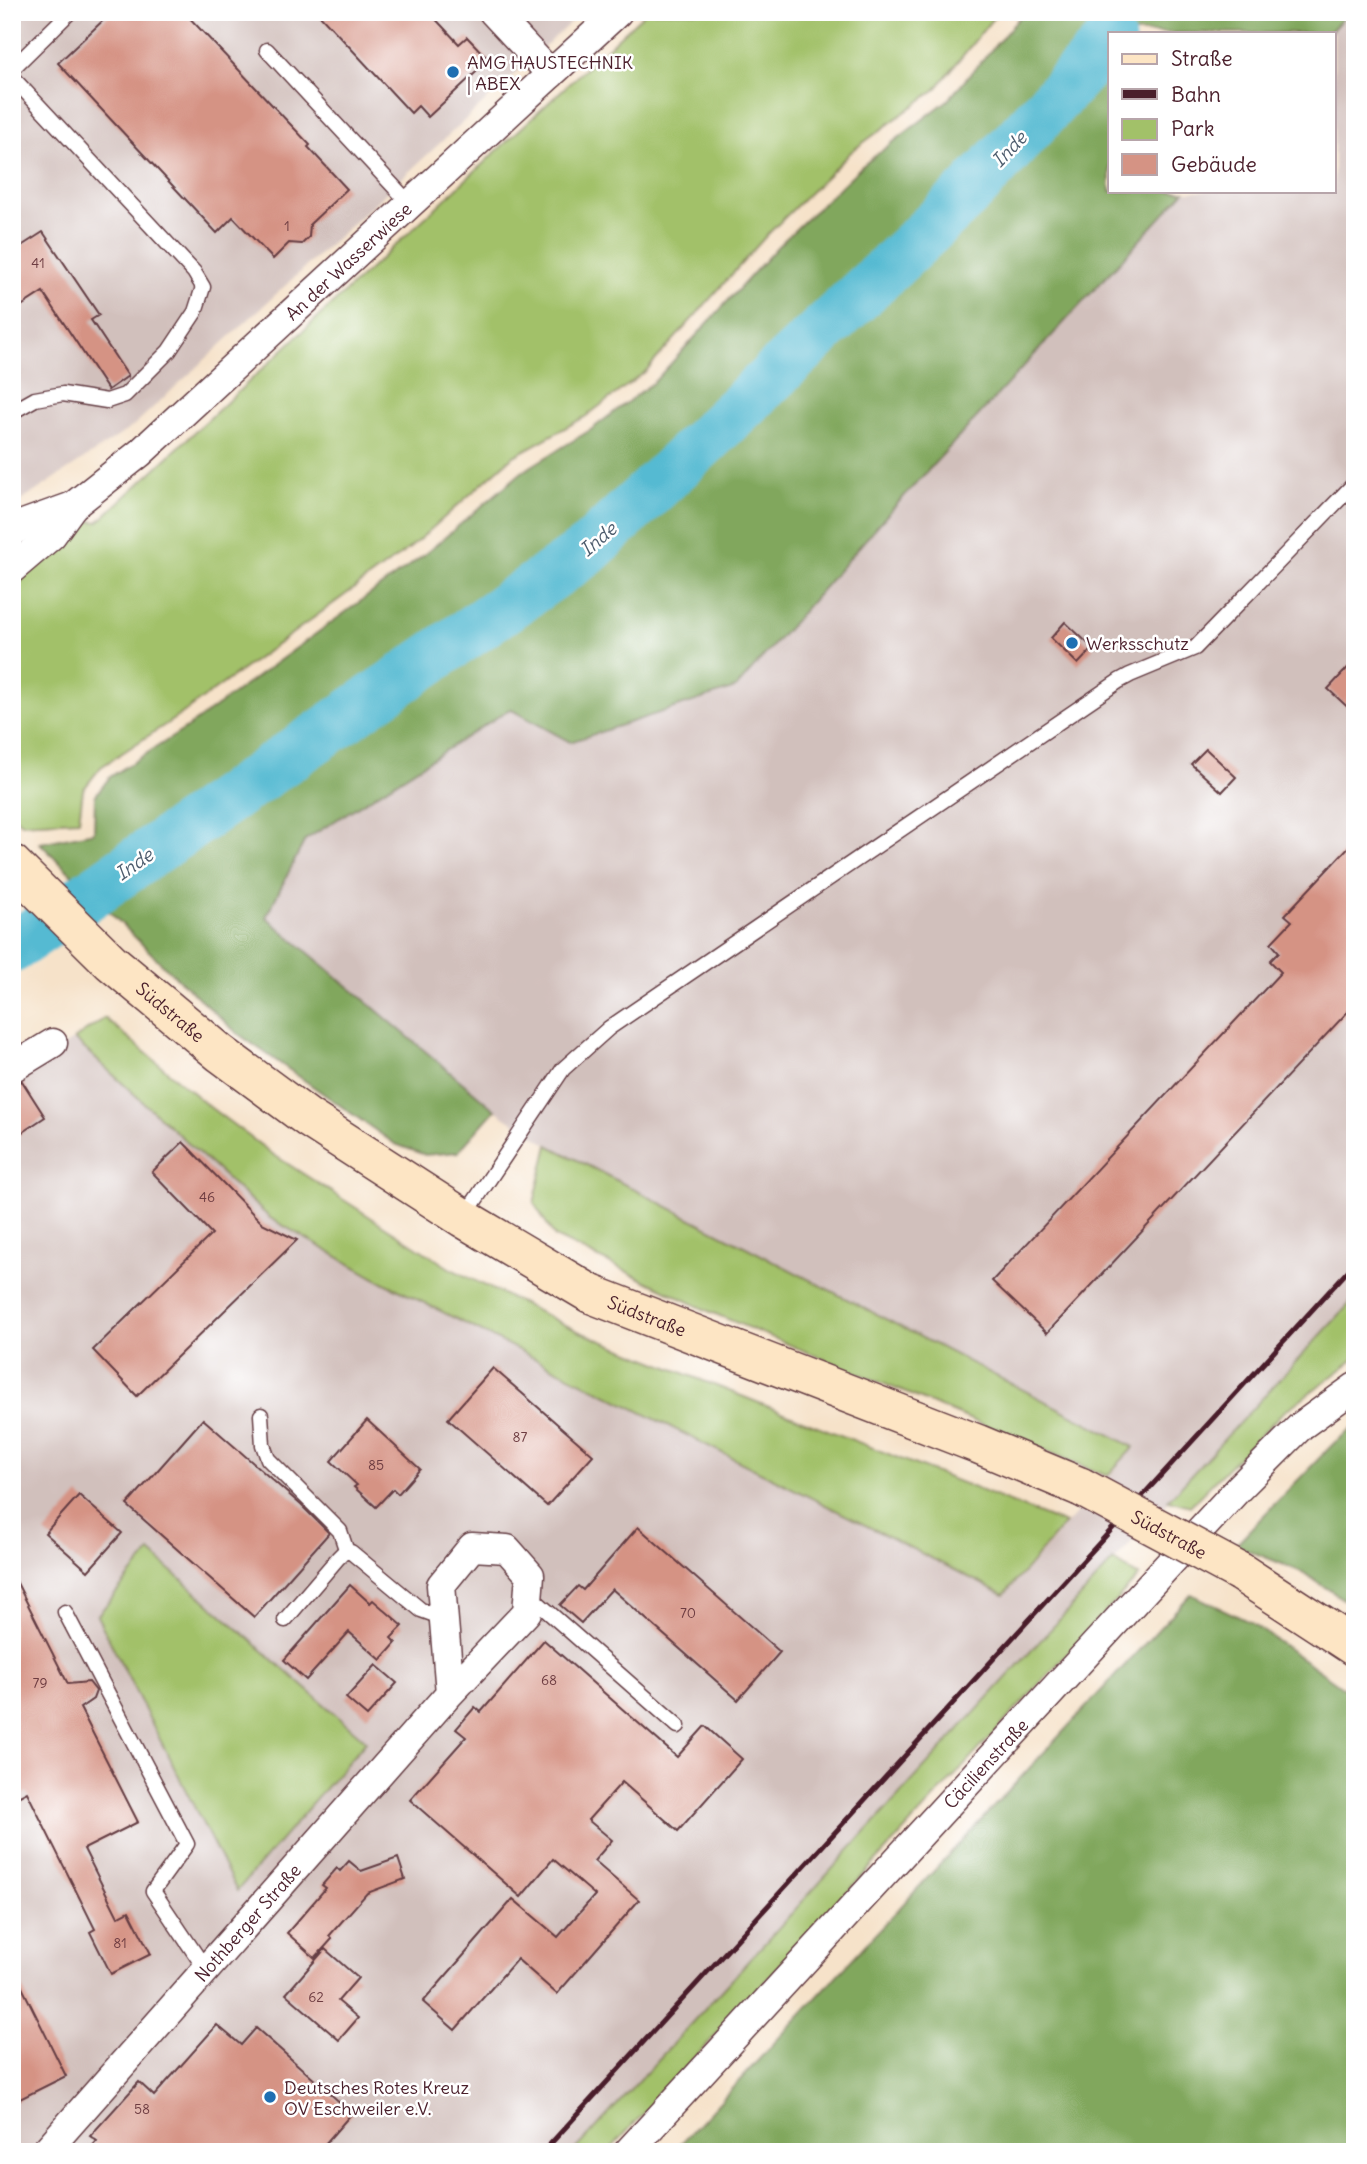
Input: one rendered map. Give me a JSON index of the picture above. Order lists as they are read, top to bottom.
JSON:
{
  "streets": {
    "main road": ["Südstraße"],
    "street": ["An der Wasserwiese", "Cäcilienstraße", "Nothberger Straße"]
  },
  "water": ["Inde"],
  "places": ["AMG HAUSTECHNIK | ABEX", "Werksschutz", "Deutsches Rotes Kreuz OV Eschweiler e.V."],
  "house_numbers": [
    "1",
    "41",
    "46",
    "87",
    "85",
    "70",
    "68",
    "79",
    "81",
    "62",
    "58"
  ],
  "legend": [
    "Straße",
    "Bahn",
    "Park",
    "Gebäude"
  ]
}
